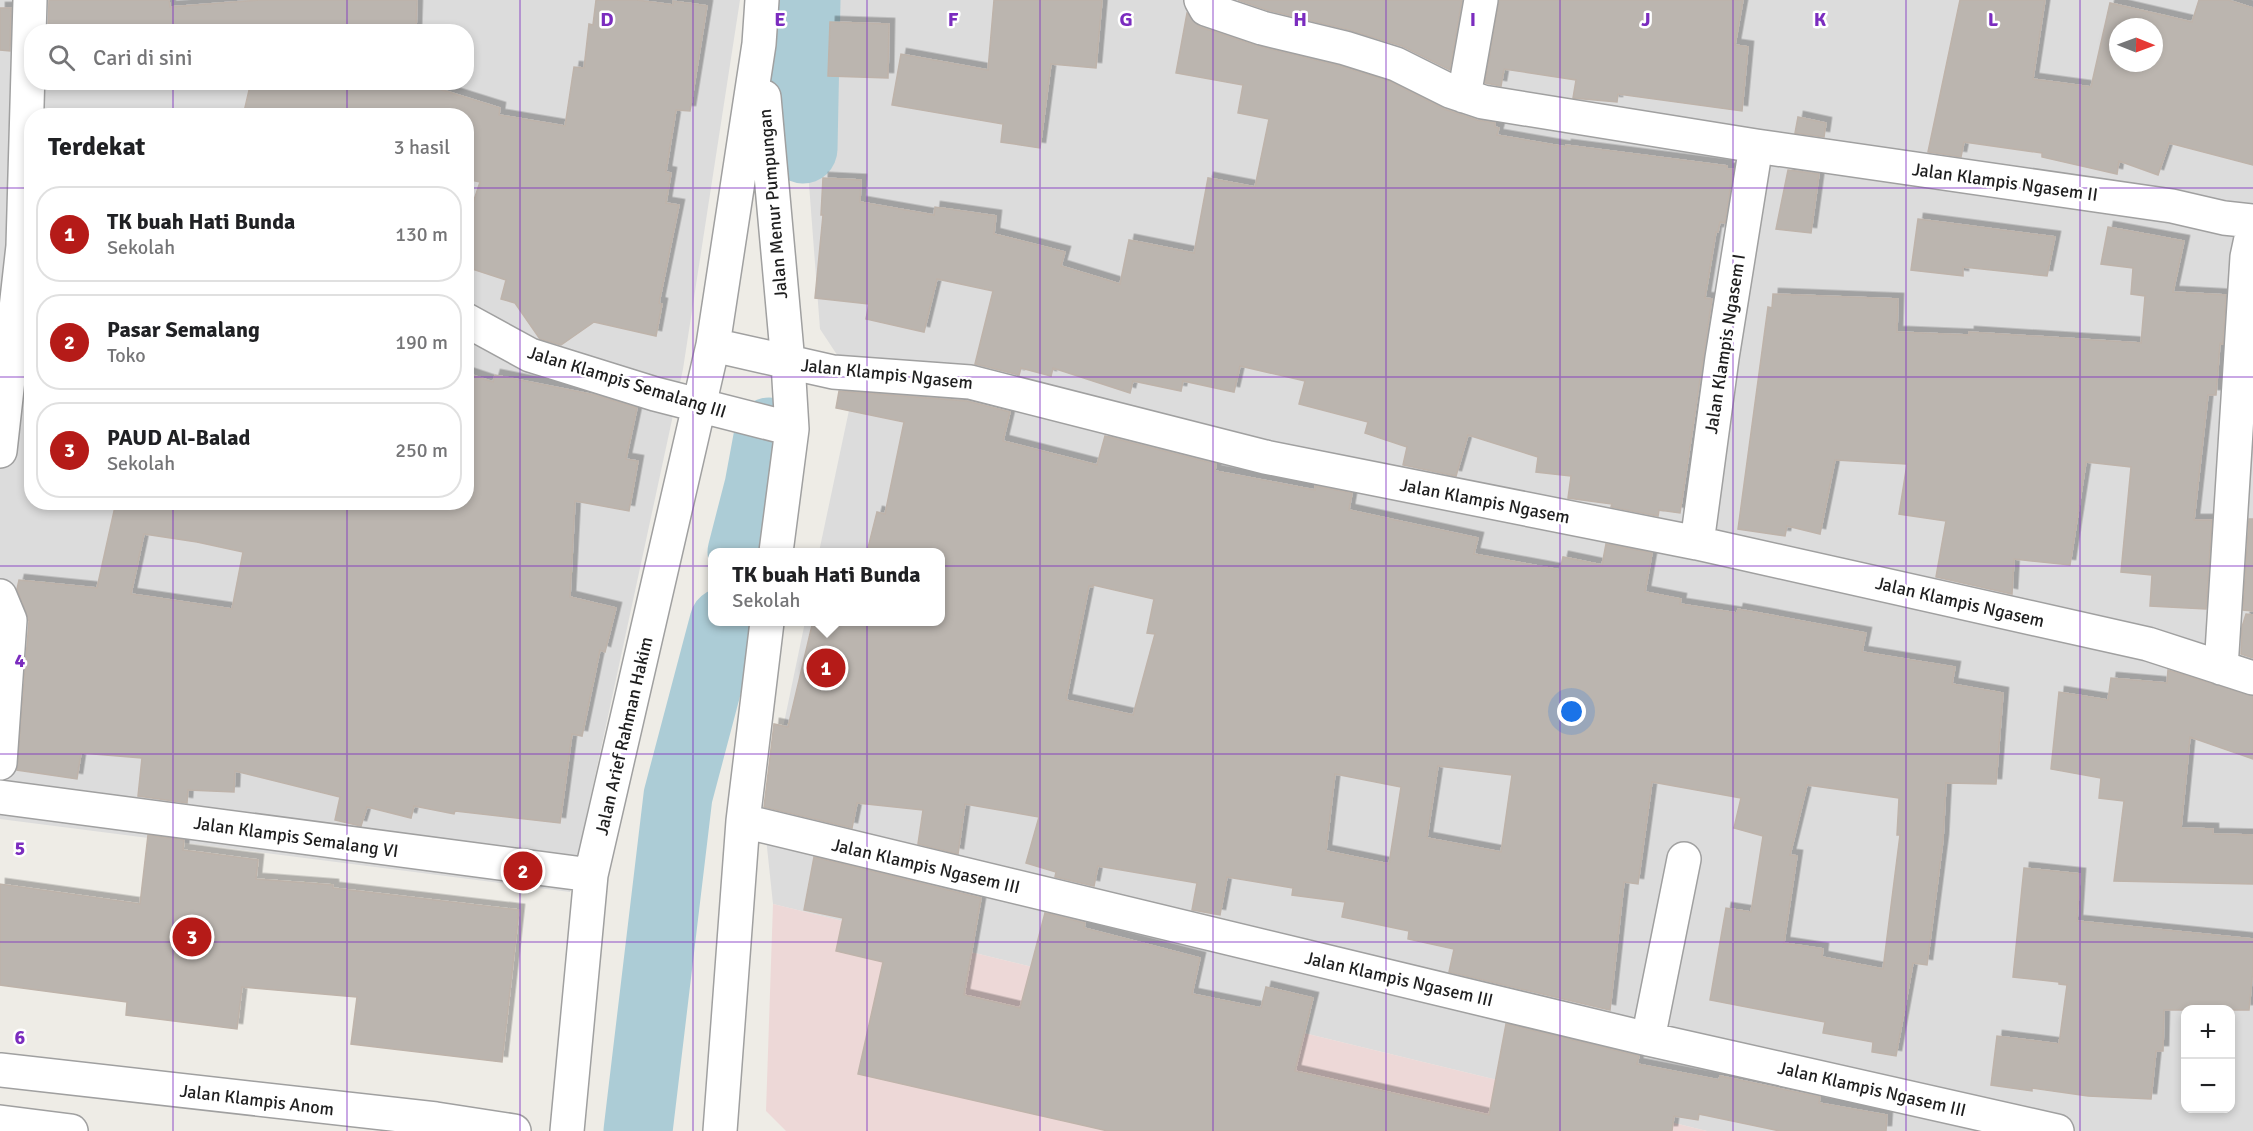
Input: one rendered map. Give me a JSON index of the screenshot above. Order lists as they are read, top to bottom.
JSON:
{
  "streets": {
    "street": [
      "Jalan Klampis Ngasem II",
      "Jalan Menur Pumpungan",
      "Jalan Klampis Ngasem I",
      "Jalan Klampis Ngasem",
      "Jalan Klampis Semalang III",
      "Jalan Arief Rahman Hakim",
      "Jalan Klampis Semalang VI",
      "Jalan Klampis Ngasem III",
      "Jalan Klampis Anom"
    ]
  },
  "crossings": [
    ["Jalan Klampis Ngasem II", "Jalan Klampis Ngasem I"],
    ["Jalan Menur Pumpungan", "Jalan Klampis Ngasem"],
    ["Jalan Menur Pumpungan", "Jalan Arief Rahman Hakim"],
    ["Jalan Klampis Ngasem I", "Jalan Klampis Ngasem"],
    ["Jalan Klampis Ngasem", "Jalan Arief Rahman Hakim"],
    ["Jalan Klampis Semalang III", "Jalan Arief Rahman Hakim"],
    ["Jalan Arief Rahman Hakim", "Jalan Klampis Semalang VI"]
  ],
  "north": "right",
  "page": {
    "search": "Cari di sini",
    "heading": ["Terdekat", "3 hasil"],
    "list": [
      {
        "mark": "1",
        "name": "TK buah Hati Bunda",
        "note": "Sekolah",
        "value": "130 m"
      },
      {
        "mark": "2",
        "name": "Pasar Semalang",
        "note": "Toko",
        "value": "190 m"
      },
      {
        "mark": "3",
        "name": "PAUD Al-Balad",
        "note": "Sekolah",
        "value": "250 m"
      }
    ],
    "popup": ["TK buah Hati Bunda", "Sekolah"],
    "pins": ["1", "2", "3"],
    "map_buttons": ["+", "−"]
  },
  "grid": {
    "columns": [
      "D",
      "E",
      "F",
      "G",
      "H",
      "I",
      "J",
      "K",
      "L"
    ],
    "rows": ["4", "5", "6"]
  }
}
